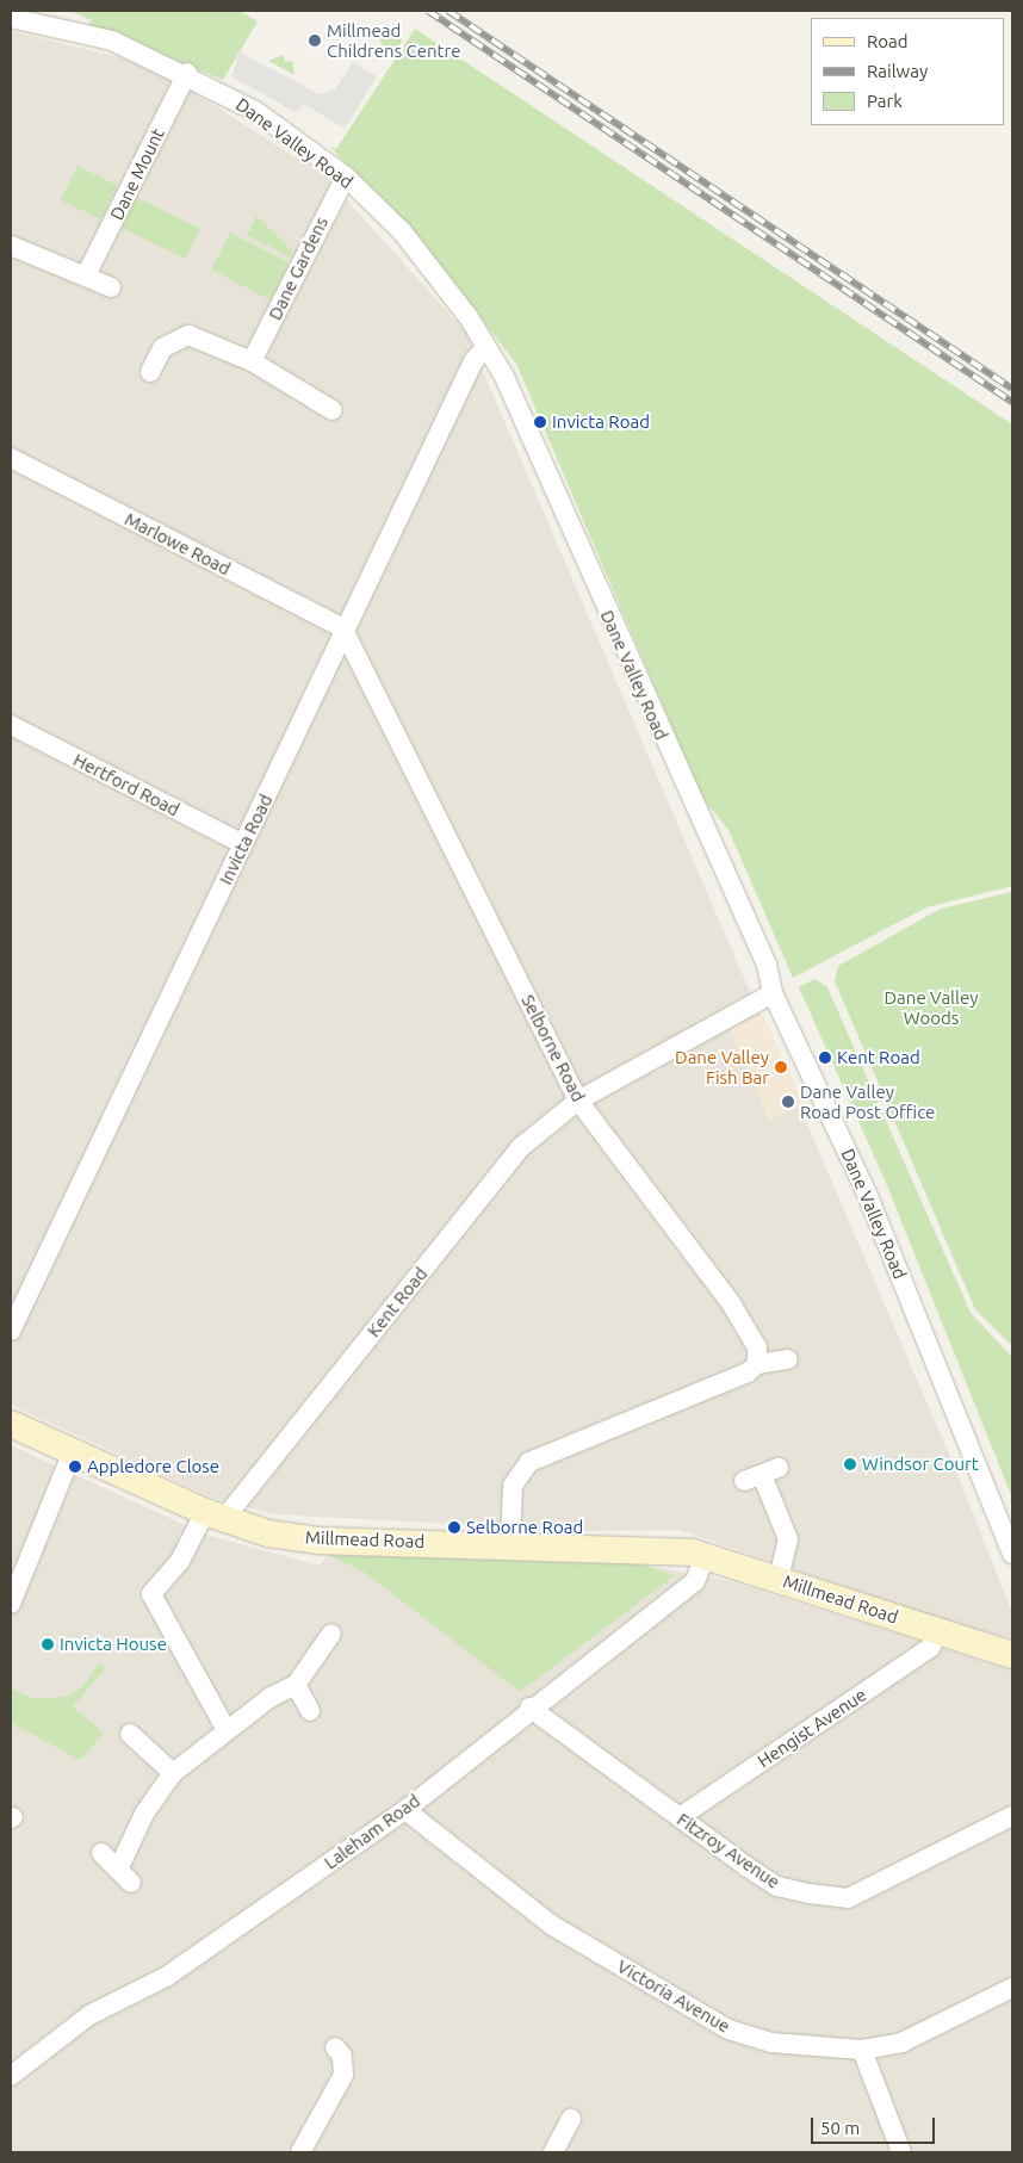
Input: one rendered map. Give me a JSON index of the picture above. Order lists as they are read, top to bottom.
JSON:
{
  "streets": {
    "main road": ["Millmead Road"],
    "street": [
      "Dane Valley Road",
      "Dane Mount",
      "Dane Gardens",
      "Marlowe Road",
      "Hertford Road",
      "Invicta Road",
      "Selborne Road",
      "Kent Road",
      "Hengist Avenue",
      "Laleham Road",
      "Fitzroy Avenue",
      "Victoria Avenue"
    ]
  },
  "crossings": [
    ["Dane Valley Road", "Dane Mount"],
    ["Dane Valley Road", "Dane Gardens"],
    ["Dane Valley Road", "Invicta Road"],
    ["Dane Valley Road", "Kent Road"],
    ["Marlowe Road", "Invicta Road"],
    ["Marlowe Road", "Selborne Road"],
    ["Hertford Road", "Invicta Road"],
    ["Invicta Road", "Selborne Road"],
    ["Selborne Road", "Kent Road"],
    ["Kent Road", "Millmead Road"],
    ["Millmead Road", "Hengist Avenue"],
    ["Millmead Road", "Laleham Road"],
    ["Hengist Avenue", "Fitzroy Avenue"],
    ["Laleham Road", "Fitzroy Avenue"],
    ["Laleham Road", "Victoria Avenue"]
  ],
  "parks": ["Dane Valley Woods"],
  "places": [
    "Millmead Childrens Centre",
    "Invicta Road",
    "Kent Road",
    "Dane Valley Fish Bar",
    "Dane Valley Road Post Office",
    "Windsor Court",
    "Appledore Close",
    "Selborne Road",
    "Invicta House"
  ],
  "legend": ["Road", "Railway", "Park"],
  "scale_bar": "50 m"
}
